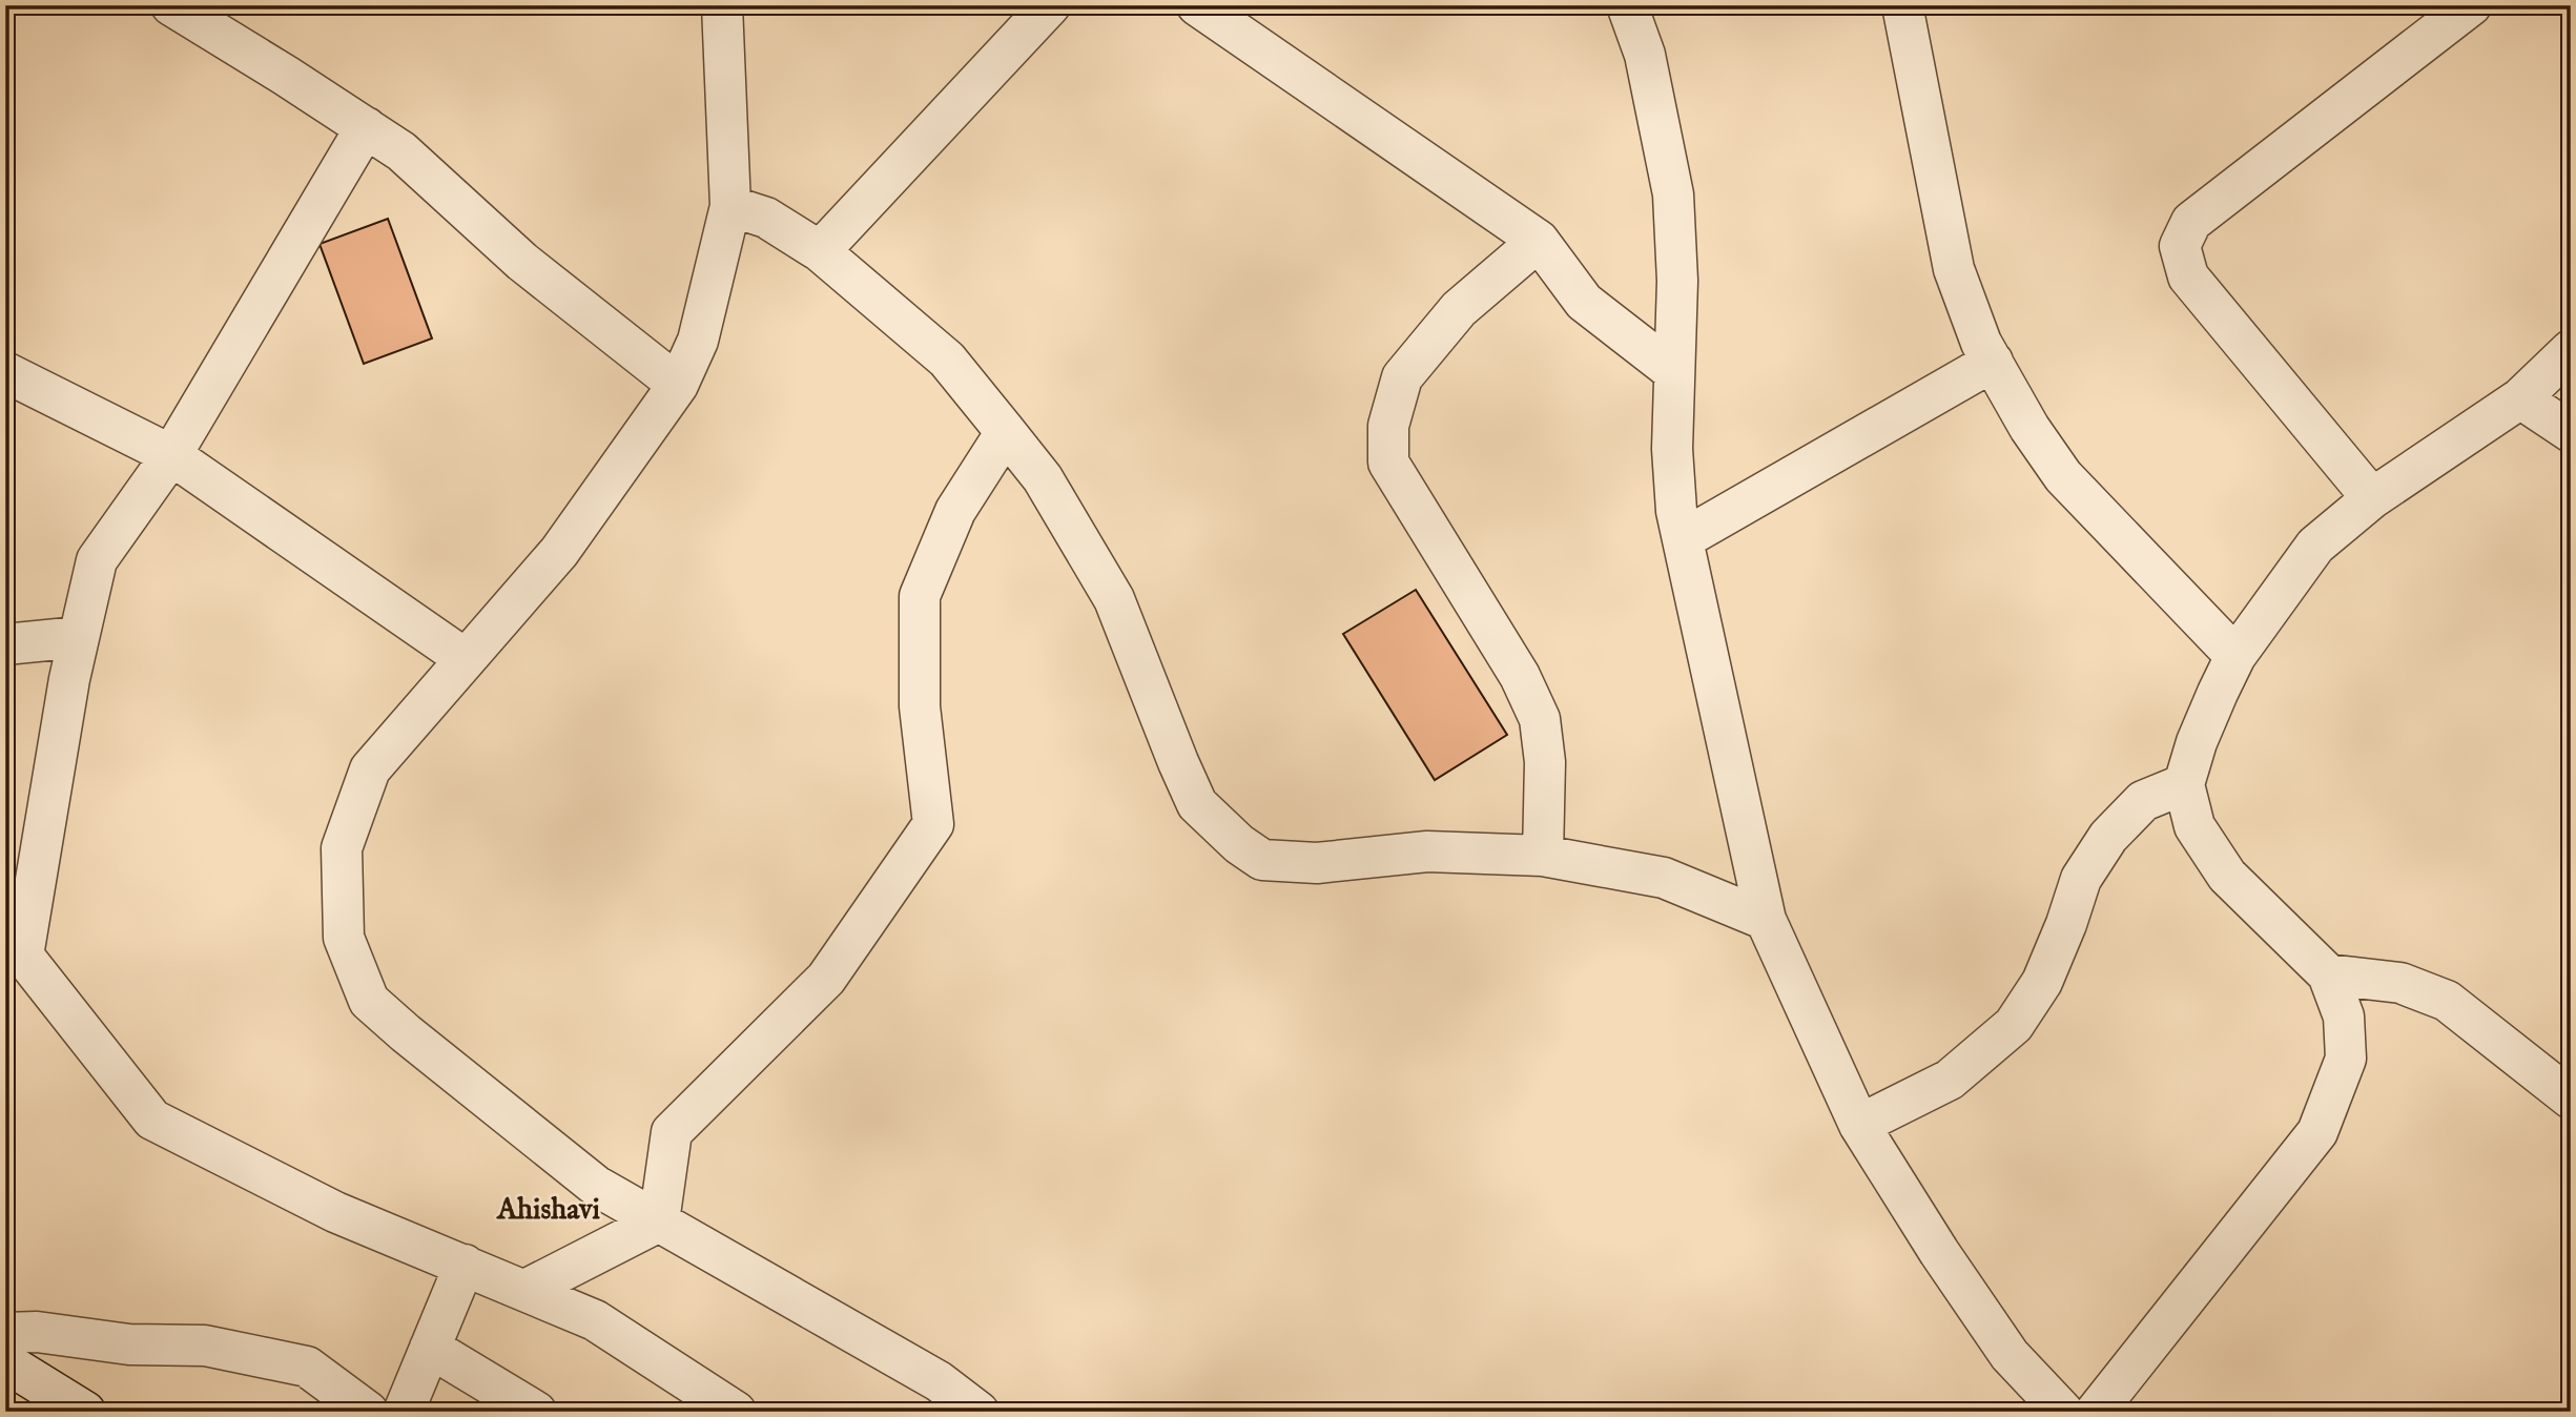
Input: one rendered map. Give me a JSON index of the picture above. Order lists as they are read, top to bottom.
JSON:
{
  "districts": ["Ahishavi"]
}
